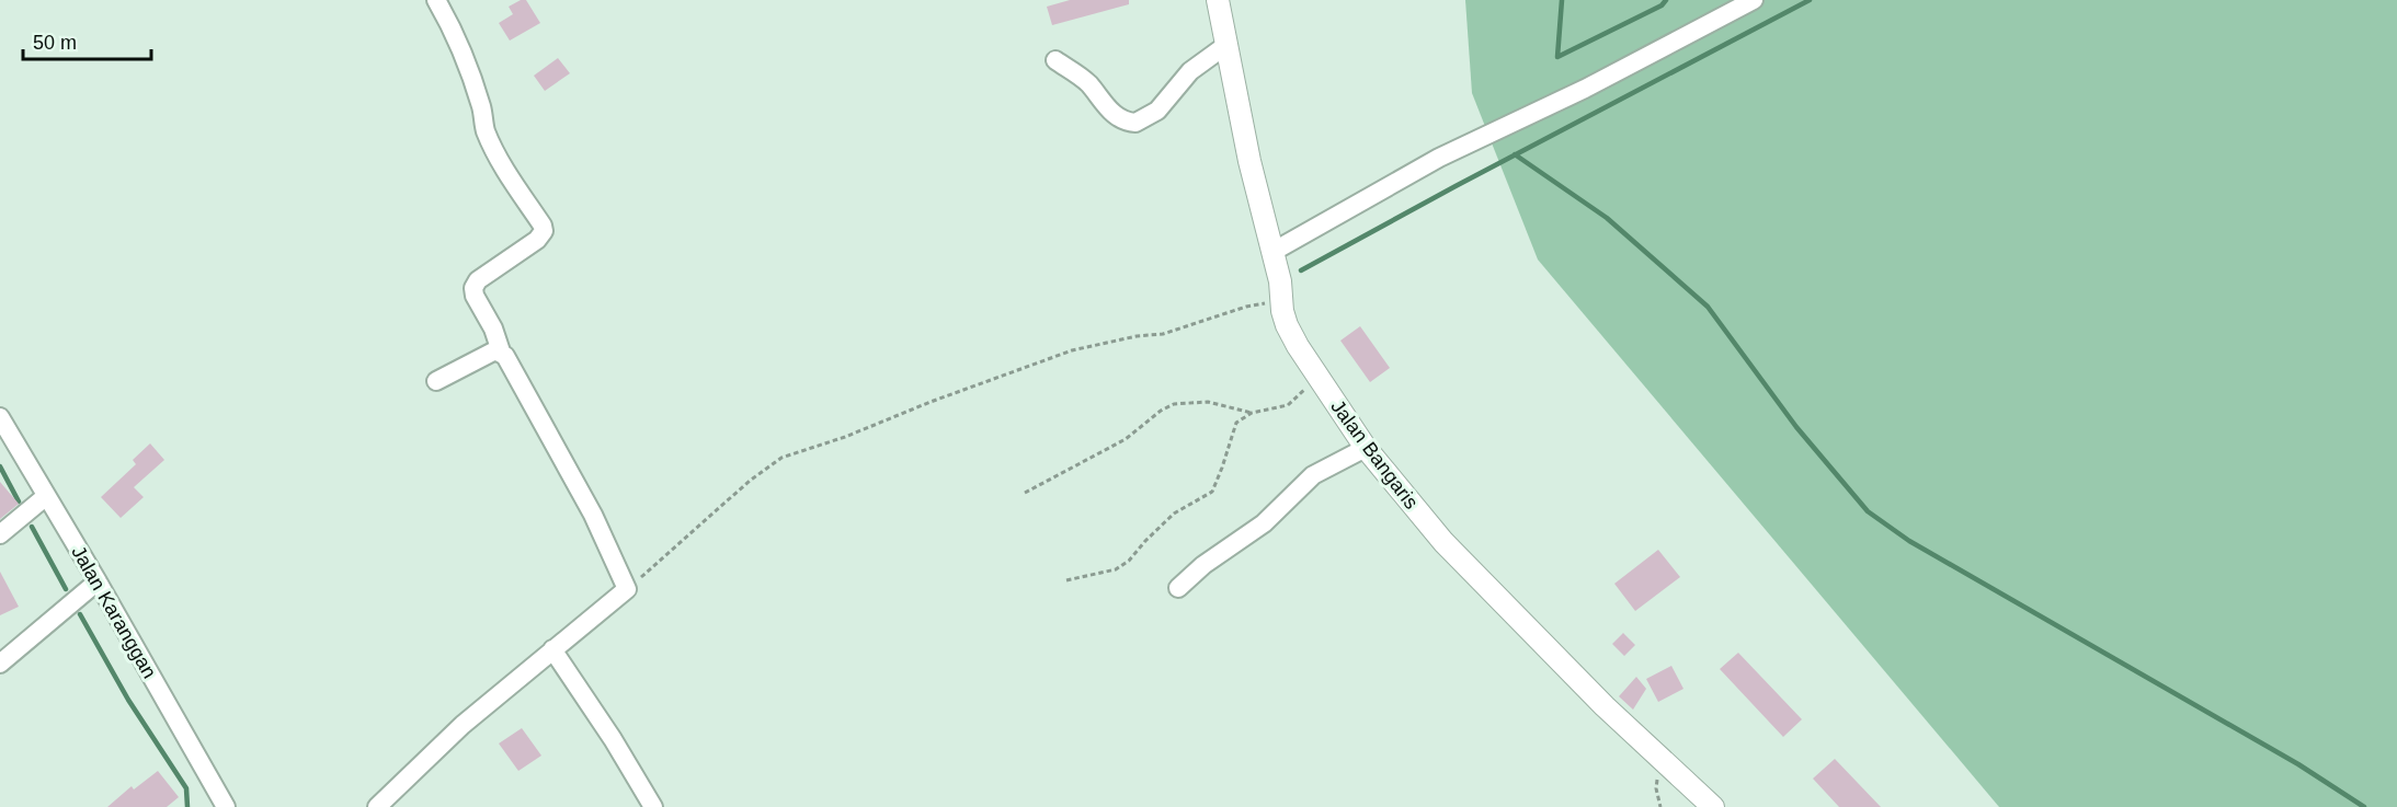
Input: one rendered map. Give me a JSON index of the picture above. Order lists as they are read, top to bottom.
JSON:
{
  "streets": {
    "street": ["Jalan Bangaris", "Jalan Karanggan"]
  },
  "scale_bar": "50 m"
}
